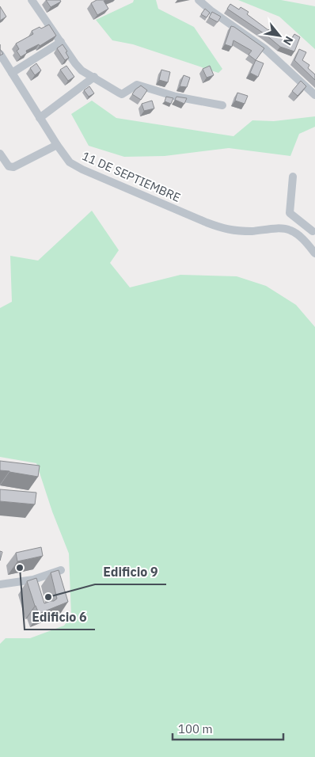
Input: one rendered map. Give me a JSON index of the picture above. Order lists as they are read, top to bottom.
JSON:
{
  "streets": {
    "street": ["11 DE SEPTIEMBRE"]
  },
  "places": ["Edificio 6", "Edificio 9"],
  "scale_bar": "100 m",
  "north": "bottom right"
}
